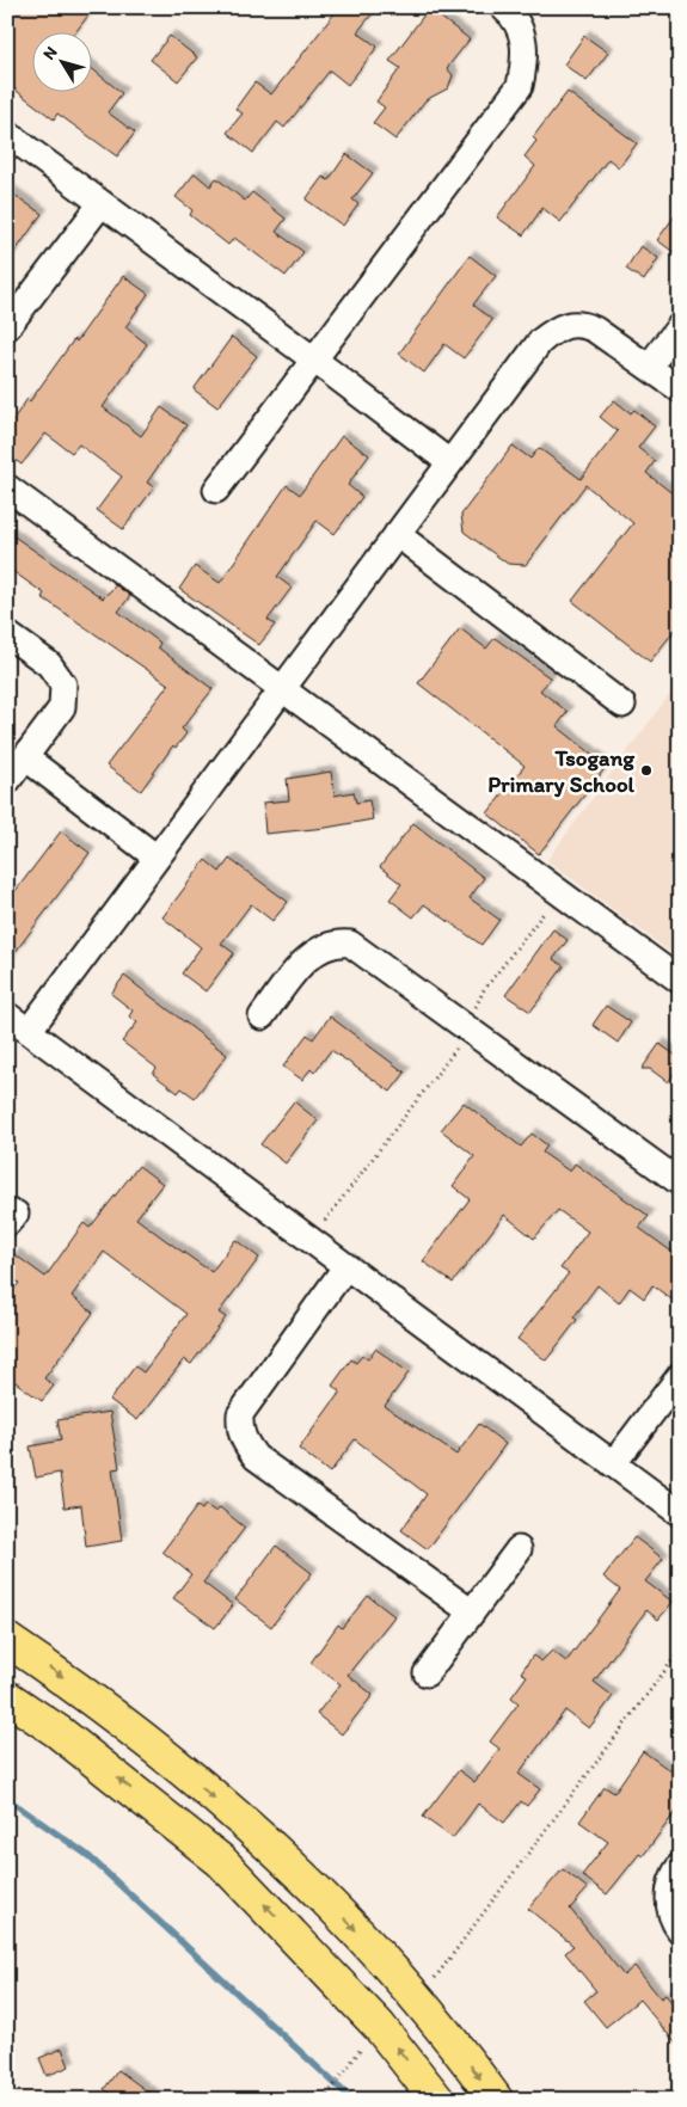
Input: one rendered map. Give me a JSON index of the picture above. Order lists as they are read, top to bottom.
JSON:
{
  "places": ["Tsogang Primary School"],
  "north": "top left"
}
